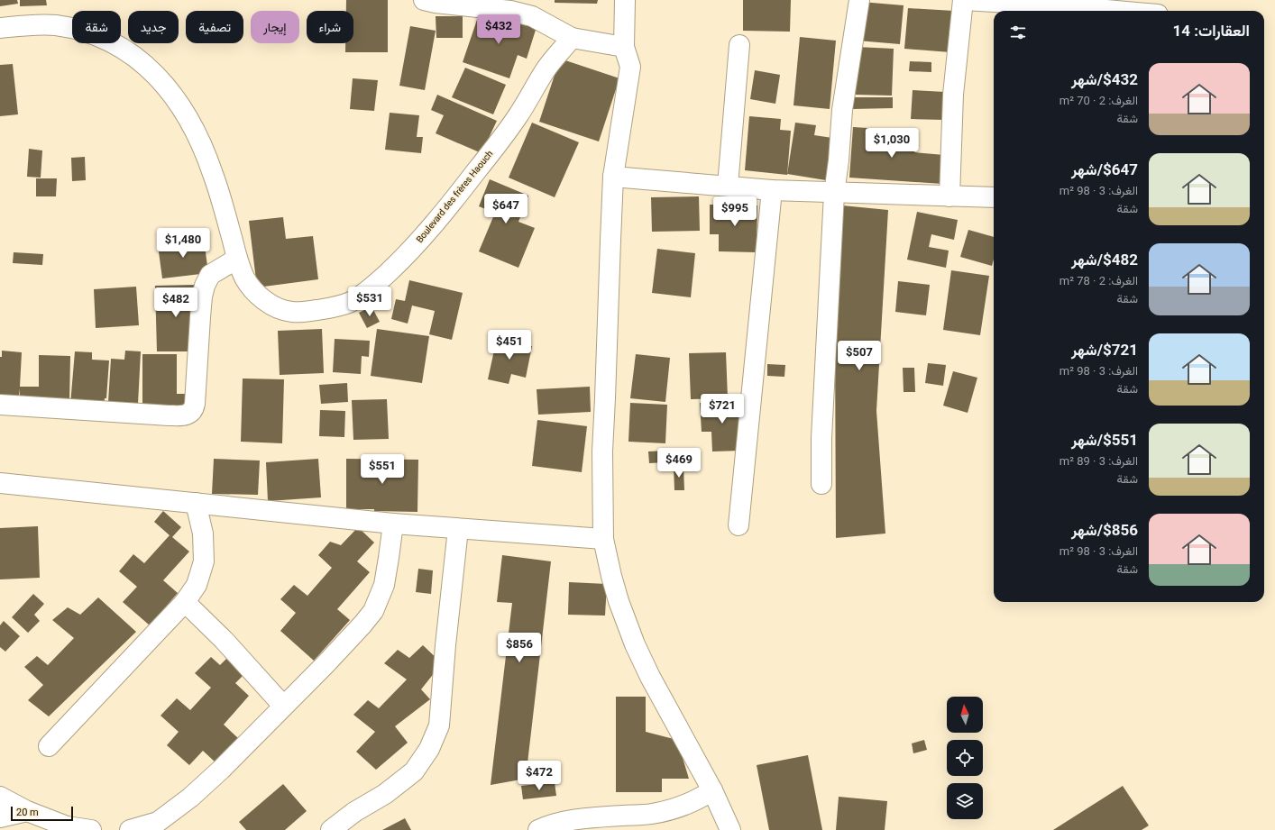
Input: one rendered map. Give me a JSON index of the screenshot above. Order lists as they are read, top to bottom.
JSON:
{
  "streets": {
    "street": ["Boulevard des frères Haouch"]
  },
  "scale_bar": "20 m",
  "north": "top",
  "page": {
    "chip": [
      "شراء",
      "إيجار",
      "تصفية",
      "جديد",
      "شقة"
    ],
    "heading": "العقارات: 14",
    "price": [
      "$432",
      "$1,030",
      "$647",
      "$995",
      "$1,480",
      "$531",
      "$482",
      "$451",
      "$507",
      "$721",
      "$469",
      "$551",
      "$856",
      "$472"
    ],
    "list": [
      {
        "name": "$432/شهر",
        "note": "الغرف: 2 · 70 m² · شقة"
      },
      {
        "name": "$647/شهر",
        "note": "الغرف: 3 · 98 m² · شقة"
      },
      {
        "name": "$482/شهر",
        "note": "الغرف: 2 · 78 m² · شقة"
      },
      {
        "name": "$721/شهر",
        "note": "الغرف: 3 · 98 m² · شقة"
      },
      {
        "name": "$551/شهر",
        "note": "الغرف: 3 · 89 m² · شقة"
      },
      {
        "name": "$856/شهر",
        "note": "الغرف: 3 · 98 m² · شقة"
      }
    ],
    "scale": "20 m"
  }
}
